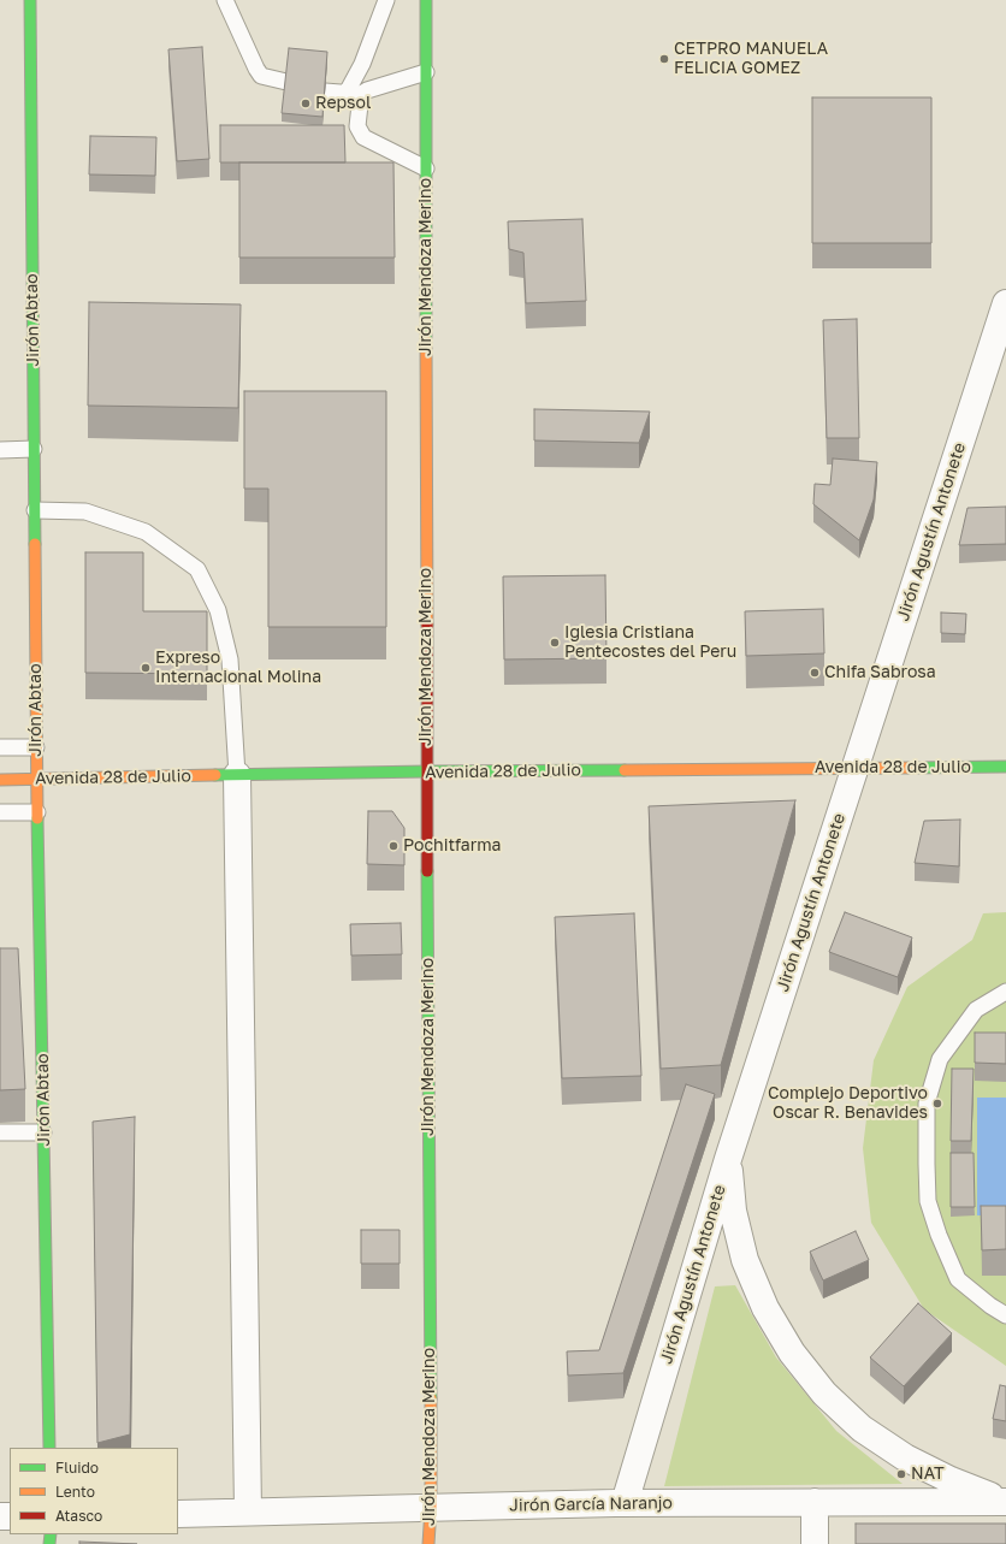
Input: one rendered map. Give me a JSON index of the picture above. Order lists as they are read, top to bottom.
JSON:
{
  "streets": {
    "street": [
      "Jirón Mendoza Merino",
      "Jirón Abtao",
      "Jirón Agustín Antonete",
      "Avenida 28 de Julio",
      "Jirón García Naranjo"
    ]
  },
  "crossings": [
    ["Jirón Mendoza Merino", "Avenida 28 de Julio"],
    ["Jirón Mendoza Merino", "Jirón García Naranjo"],
    ["Jirón Abtao", "Avenida 28 de Julio"],
    ["Jirón Agustín Antonete", "Avenida 28 de Julio"],
    ["Jirón Agustín Antonete", "Jirón García Naranjo"]
  ],
  "places": [
    "CETPRO MANUELA FELICIA GOMEZ",
    "Repsol",
    "Iglesia Cristiana Pentecostes del Peru",
    "Expreso Internacional Molina",
    "Chifa Sabrosa",
    "Pochitfarma",
    "Complejo Deportivo Oscar R. Benavides",
    "NAT"
  ],
  "legend": ["Fluido", "Lento", "Atasco"]
}
